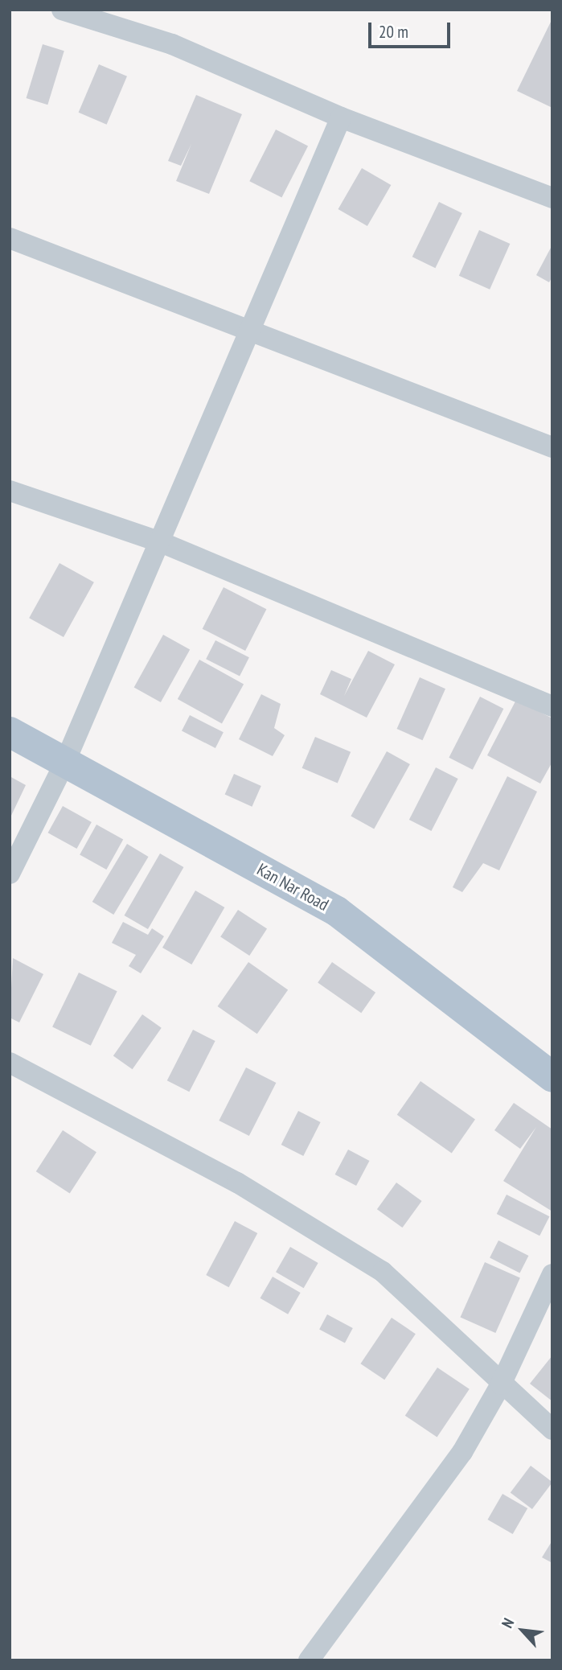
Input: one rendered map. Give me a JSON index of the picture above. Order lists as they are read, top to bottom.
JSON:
{
  "streets": {
    "main road": ["Kan Nar Road"]
  },
  "scale_bar": "20 m",
  "north": "top left"
}
